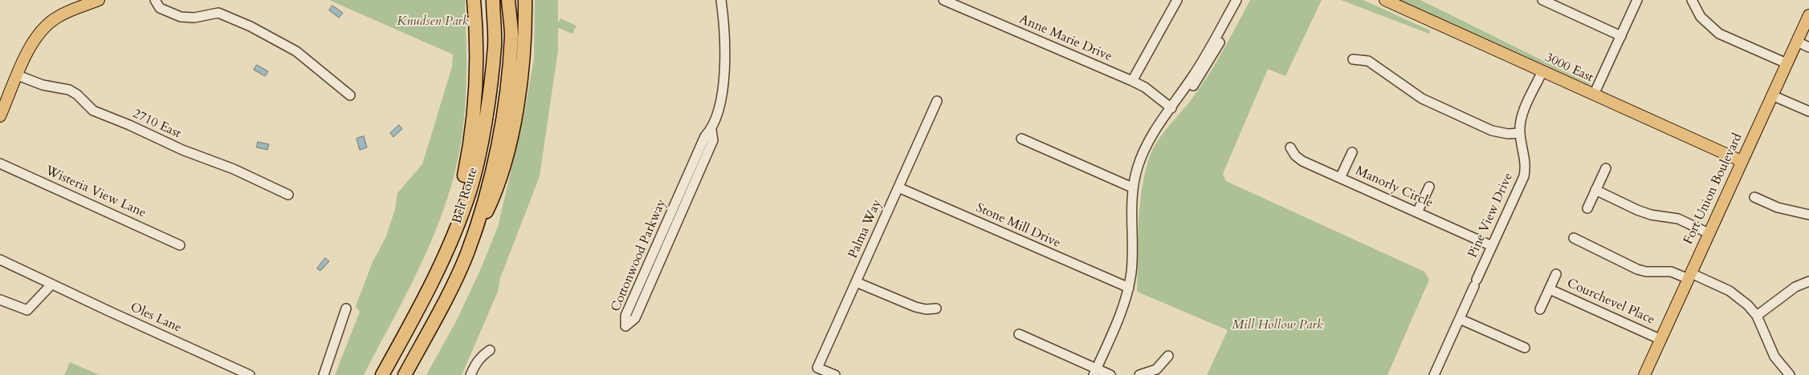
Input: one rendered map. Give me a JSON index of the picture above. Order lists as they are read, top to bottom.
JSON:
{
  "streets": {
    "highway": ["Belt Route"],
    "main road": ["3000 East", "Fort Union Boulevard"],
    "street": [
      "Anne Marie Drive",
      "2710 East",
      "Manorly Circle",
      "Wisteria View Lane",
      "Pine View Drive",
      "Stone Mill Drive",
      "Palma Way",
      "Cottonwood Parkway",
      "Courchevel Place",
      "Oles Lane"
    ]
  },
  "crossings": [
    ["3000 East", "Fort Union Boulevard"],
    ["3000 East", "Pine View Drive"],
    ["Manorly Circle", "Pine View Drive"],
    ["Fort Union Boulevard", "Courchevel Place"],
    ["Stone Mill Drive", "Palma Way"]
  ],
  "parks": ["Knudsen Park", "Mill Hollow Park"]
}
